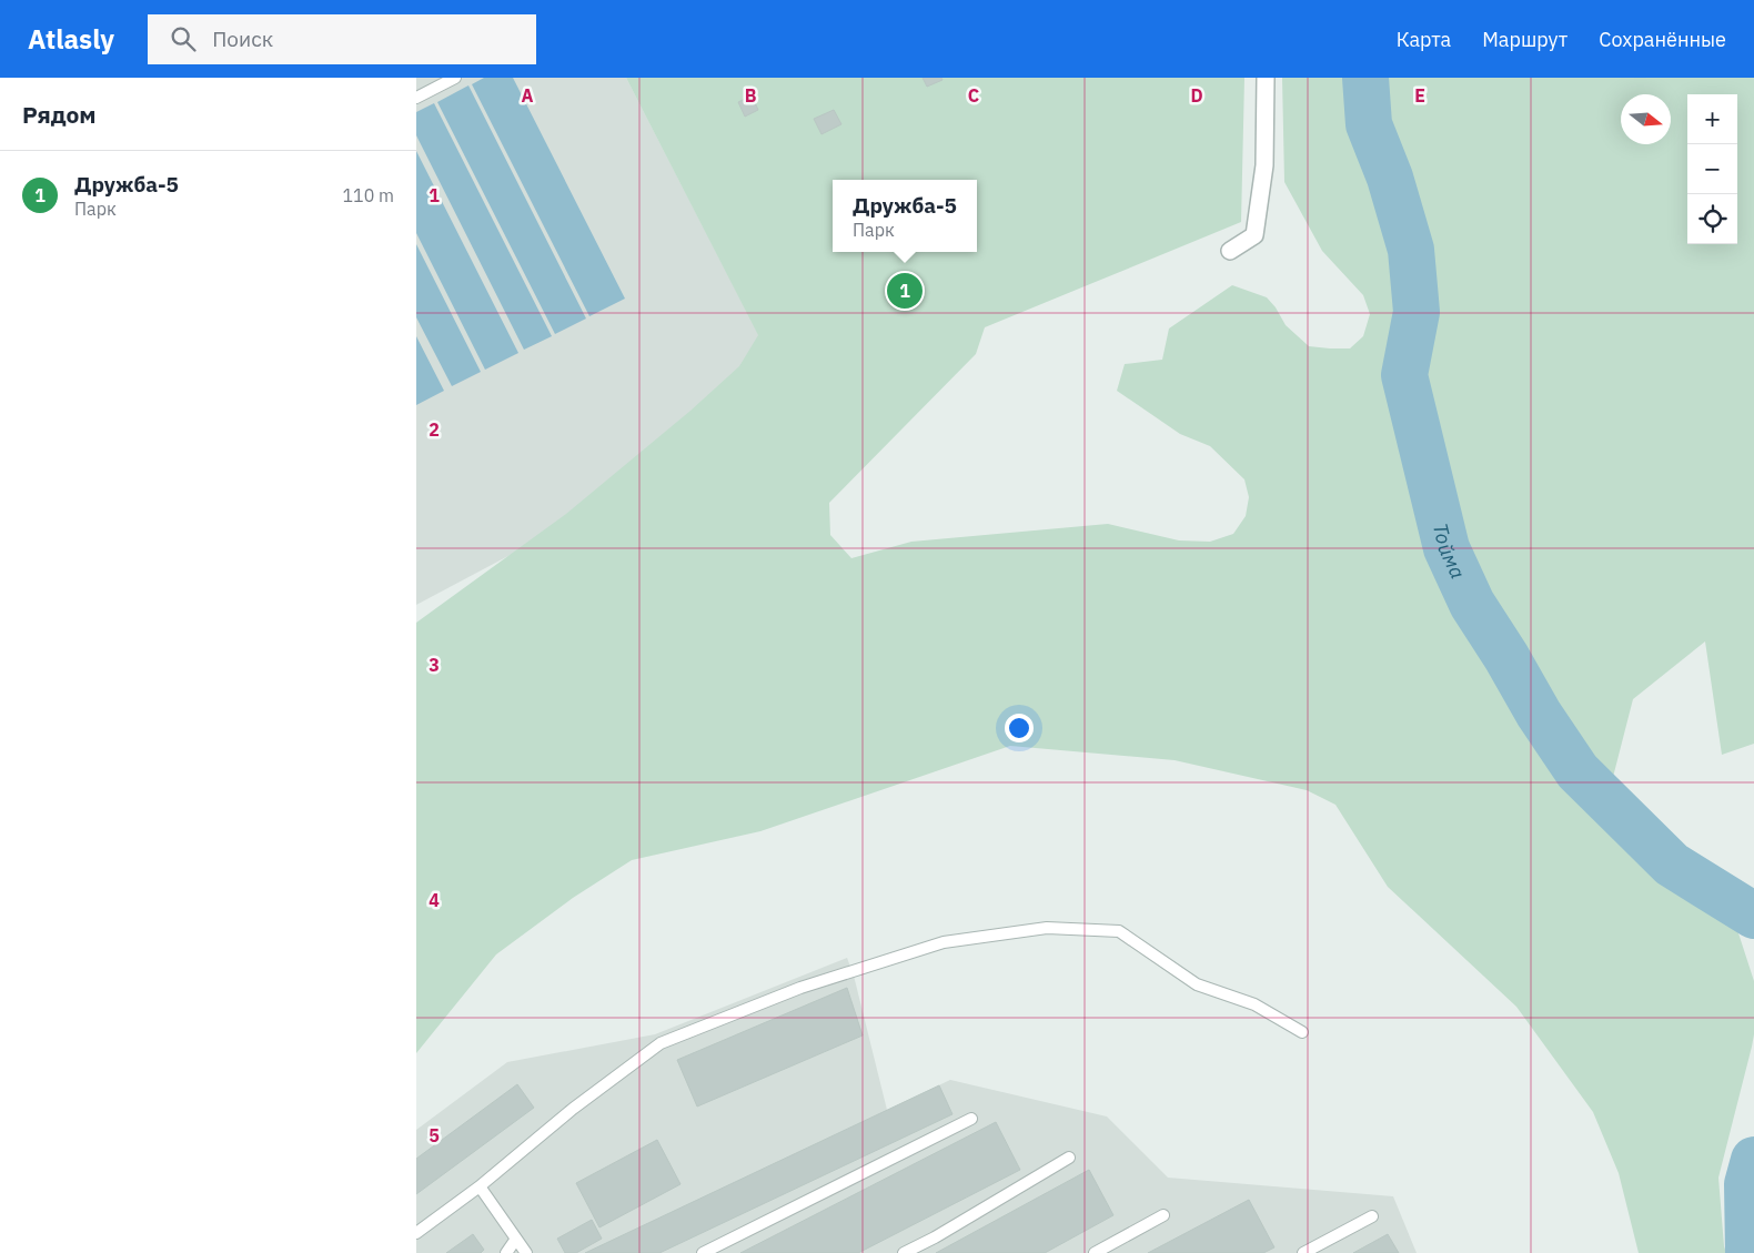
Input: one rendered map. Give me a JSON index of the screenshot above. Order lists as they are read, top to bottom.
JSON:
{
  "water": ["Тойма"],
  "north": "right",
  "page": {
    "header": "Atlasly",
    "search": "Поиск",
    "nav": ["Карта", "Маршрут", "Сохранённые"],
    "heading": "Рядом",
    "map_buttons": ["+", "−"],
    "list": [
      {
        "mark": "1",
        "name": "Дружба-5",
        "note": "Парк",
        "value": "110 m"
      }
    ],
    "popup": ["Дружба-5", "Парк"],
    "pins": "1"
  },
  "grid": {
    "columns": [
      "A",
      "B",
      "C",
      "D",
      "E"
    ],
    "rows": [
      "1",
      "2",
      "3",
      "4",
      "5"
    ]
  }
}
